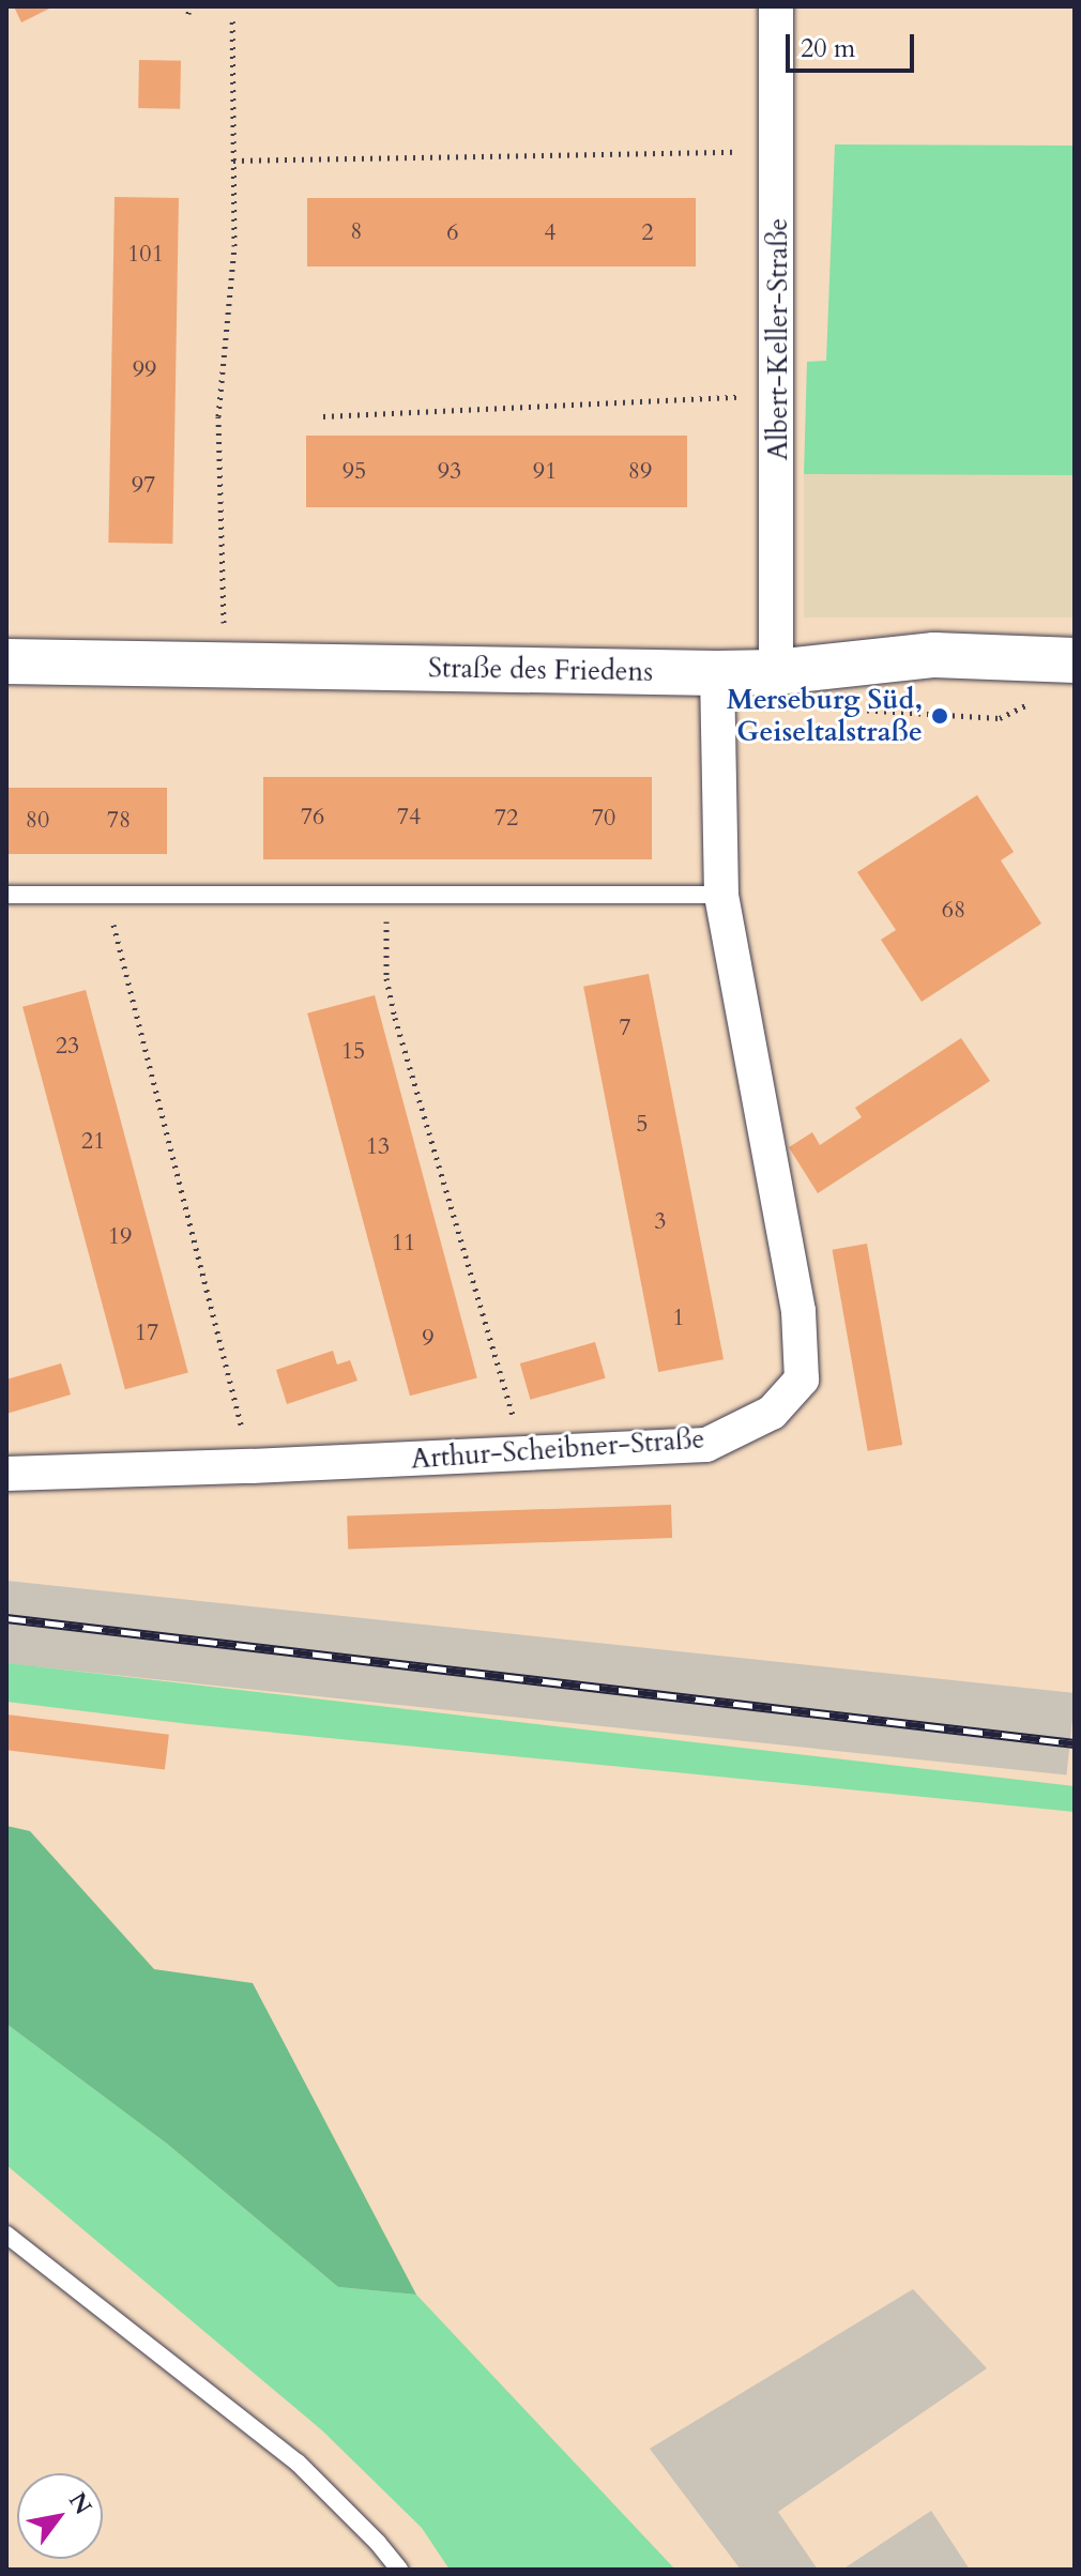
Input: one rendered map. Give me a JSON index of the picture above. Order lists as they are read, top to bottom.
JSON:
{
  "streets": {
    "street": ["Albert-Keller-Straße", "Straße des Friedens", "Arthur-Scheibner-Straße"]
  },
  "crossings": [
    ["Albert-Keller-Straße", "Straße des Friedens"],
    ["Straße des Friedens", "Arthur-Scheibner-Straße"]
  ],
  "places": ["Merseburg Süd, Geiseltalstraße"],
  "house_numbers": [
    "8",
    "6",
    "4",
    "2",
    "101",
    "99",
    "95",
    "93",
    "91",
    "89",
    "97",
    "76",
    "74",
    "72",
    "70",
    "80",
    "78",
    "68",
    "7",
    "23",
    "15",
    "5",
    "21",
    "13",
    "3",
    "19",
    "11",
    "1",
    "17",
    "9"
  ],
  "scale_bar": "20 m",
  "north": "top right"
}
